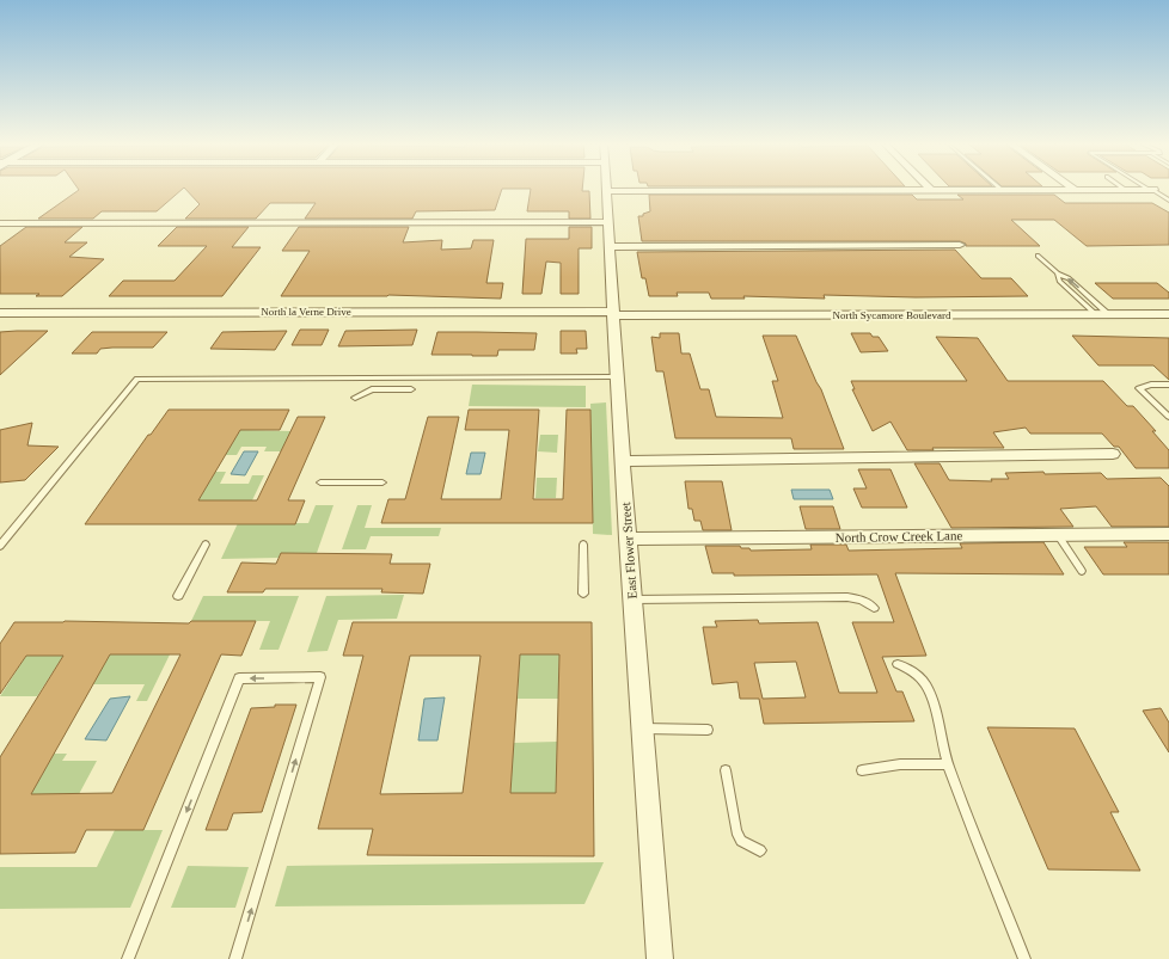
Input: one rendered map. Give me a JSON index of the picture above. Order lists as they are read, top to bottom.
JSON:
{
  "streets": {
    "street": [
      "North la Verne Drive",
      "North Sycamore Boulevard",
      "North Crow Creek Lane",
      "East Flower Street"
    ]
  },
  "crossings": [
    ["North la Verne Drive", "North Sycamore Boulevard"],
    ["North la Verne Drive", "East Flower Street"],
    ["North Sycamore Boulevard", "East Flower Street"],
    ["North Crow Creek Lane", "East Flower Street"]
  ]
}
